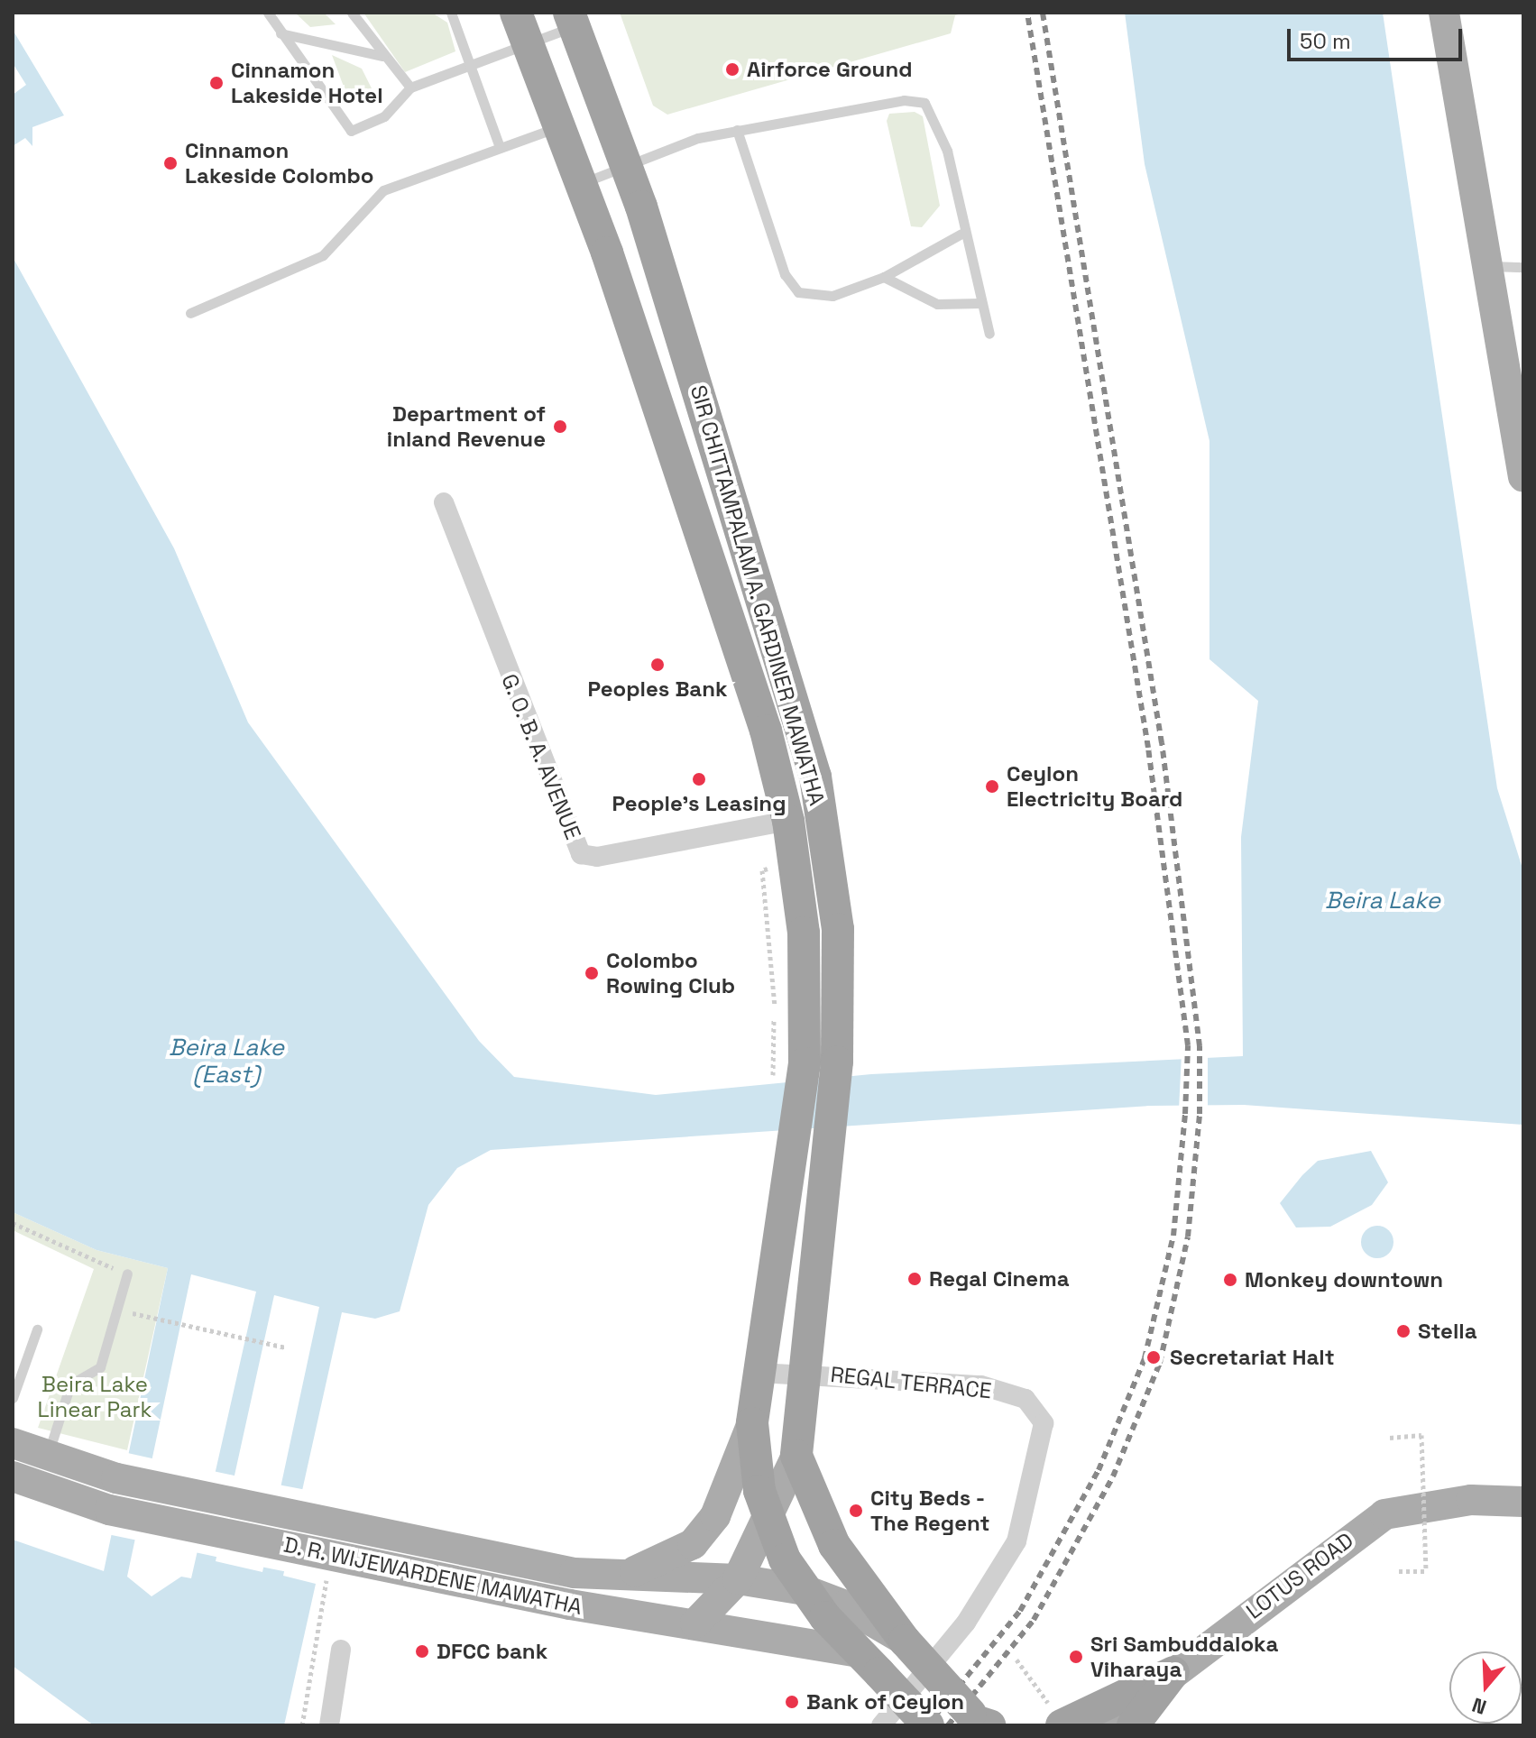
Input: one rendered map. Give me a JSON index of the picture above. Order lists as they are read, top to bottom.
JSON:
{
  "streets": {
    "highway": ["SIR CHITTAMPALAM A. GARDINER MAWATHA"],
    "main road": ["D. R. WIJEWARDENE MAWATHA", "LOTUS ROAD"],
    "street": ["G. O. B. A. AVENUE", "REGAL TERRACE"]
  },
  "crossings": [
    ["SIR CHITTAMPALAM A. GARDINER MAWATHA", "G. O. B. A. AVENUE"],
    ["SIR CHITTAMPALAM A. GARDINER MAWATHA", "REGAL TERRACE"]
  ],
  "water": ["Beira Lake", "Beira Lake (East)"],
  "parks": ["Beira Lake Linear Park"],
  "places": [
    "Airforce Ground",
    "Cinnamon Lakeside Hotel",
    "Cinnamon Lakeside Colombo",
    "Department of inland Revenue",
    "Peoples Bank",
    "People's Leasing",
    "Ceylon Electricity Board",
    "Colombo Rowing Club",
    "Regal Cinema",
    "Monkey downtown",
    "Stella",
    "Secretariat Halt",
    "City Beds - The Regent",
    "DFCC bank",
    "Sri Sambuddaloka Viharaya",
    "Bank of Ceylon"
  ],
  "scale_bar": "50 m",
  "north": "bottom"
}
